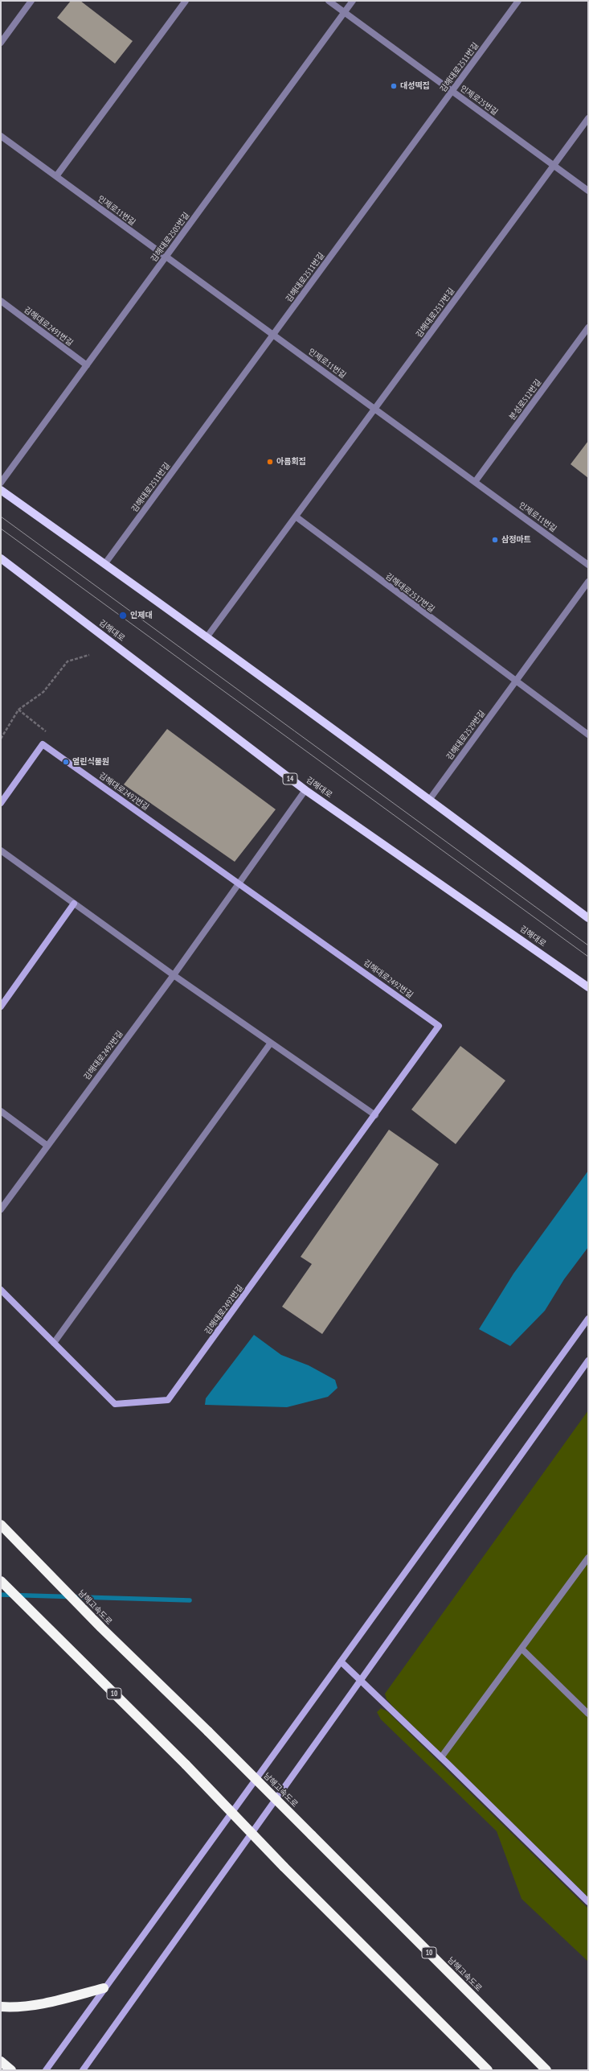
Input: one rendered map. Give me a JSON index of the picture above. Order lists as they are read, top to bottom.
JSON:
{
  "streets": {
    "highway": ["남해고속도로", "10"],
    "main road": ["김해대로", "14", "김해대로2492번길"],
    "street": [
      "김해대로2511번길",
      "인제로25번길",
      "인제로11번길",
      "김해대로2505번길",
      "김해대로2517번길",
      "김해대로2491번길",
      "분성로512번길",
      "김해대로2529번길"
    ]
  },
  "crossings": [
    ["김해대로2511번길", "인제로25번길"],
    ["김해대로2511번길", "인제로11번길"],
    ["인제로25번길", "김해대로2505번길"],
    ["인제로25번길", "김해대로2517번길"],
    ["인제로11번길", "김해대로2505번길"],
    ["인제로11번길", "김해대로2517번길"],
    ["인제로11번길", "분성로512번길"],
    ["김해대로2505번길", "김해대로2491번길"],
    ["김해대로2517번길", "김해대로2529번길"]
  ],
  "places": [
    "대성떡집",
    "아름회집",
    "삼정마트",
    "인제대",
    "열린식물원"
  ]
}
